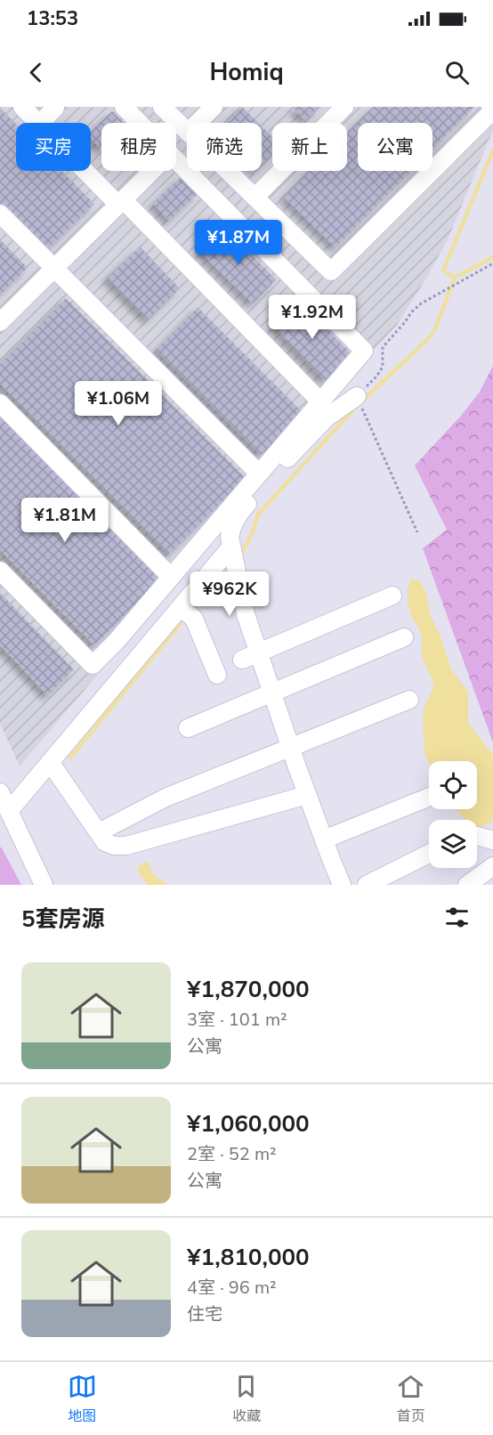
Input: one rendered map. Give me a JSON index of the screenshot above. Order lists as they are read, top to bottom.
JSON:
{
  "page": {
    "status": "13:53",
    "header": "Homiq",
    "chip": [
      "买房",
      "租房",
      "筛选",
      "新上",
      "公寓"
    ],
    "price": [
      "¥1.87M",
      "¥1.92M",
      "¥1.06M",
      "¥1.81M",
      "¥962K"
    ],
    "heading": "5套房源",
    "list": [
      {
        "name": "¥1,870,000",
        "note": "3室 · 101 m² · 公寓"
      },
      {
        "name": "¥1,060,000",
        "note": "2室 · 52 m² · 公寓"
      },
      {
        "name": "¥1,810,000",
        "note": "4室 · 96 m² · 住宅"
      }
    ],
    "tabs": ["地图", "收藏", "首页"]
  }
}
